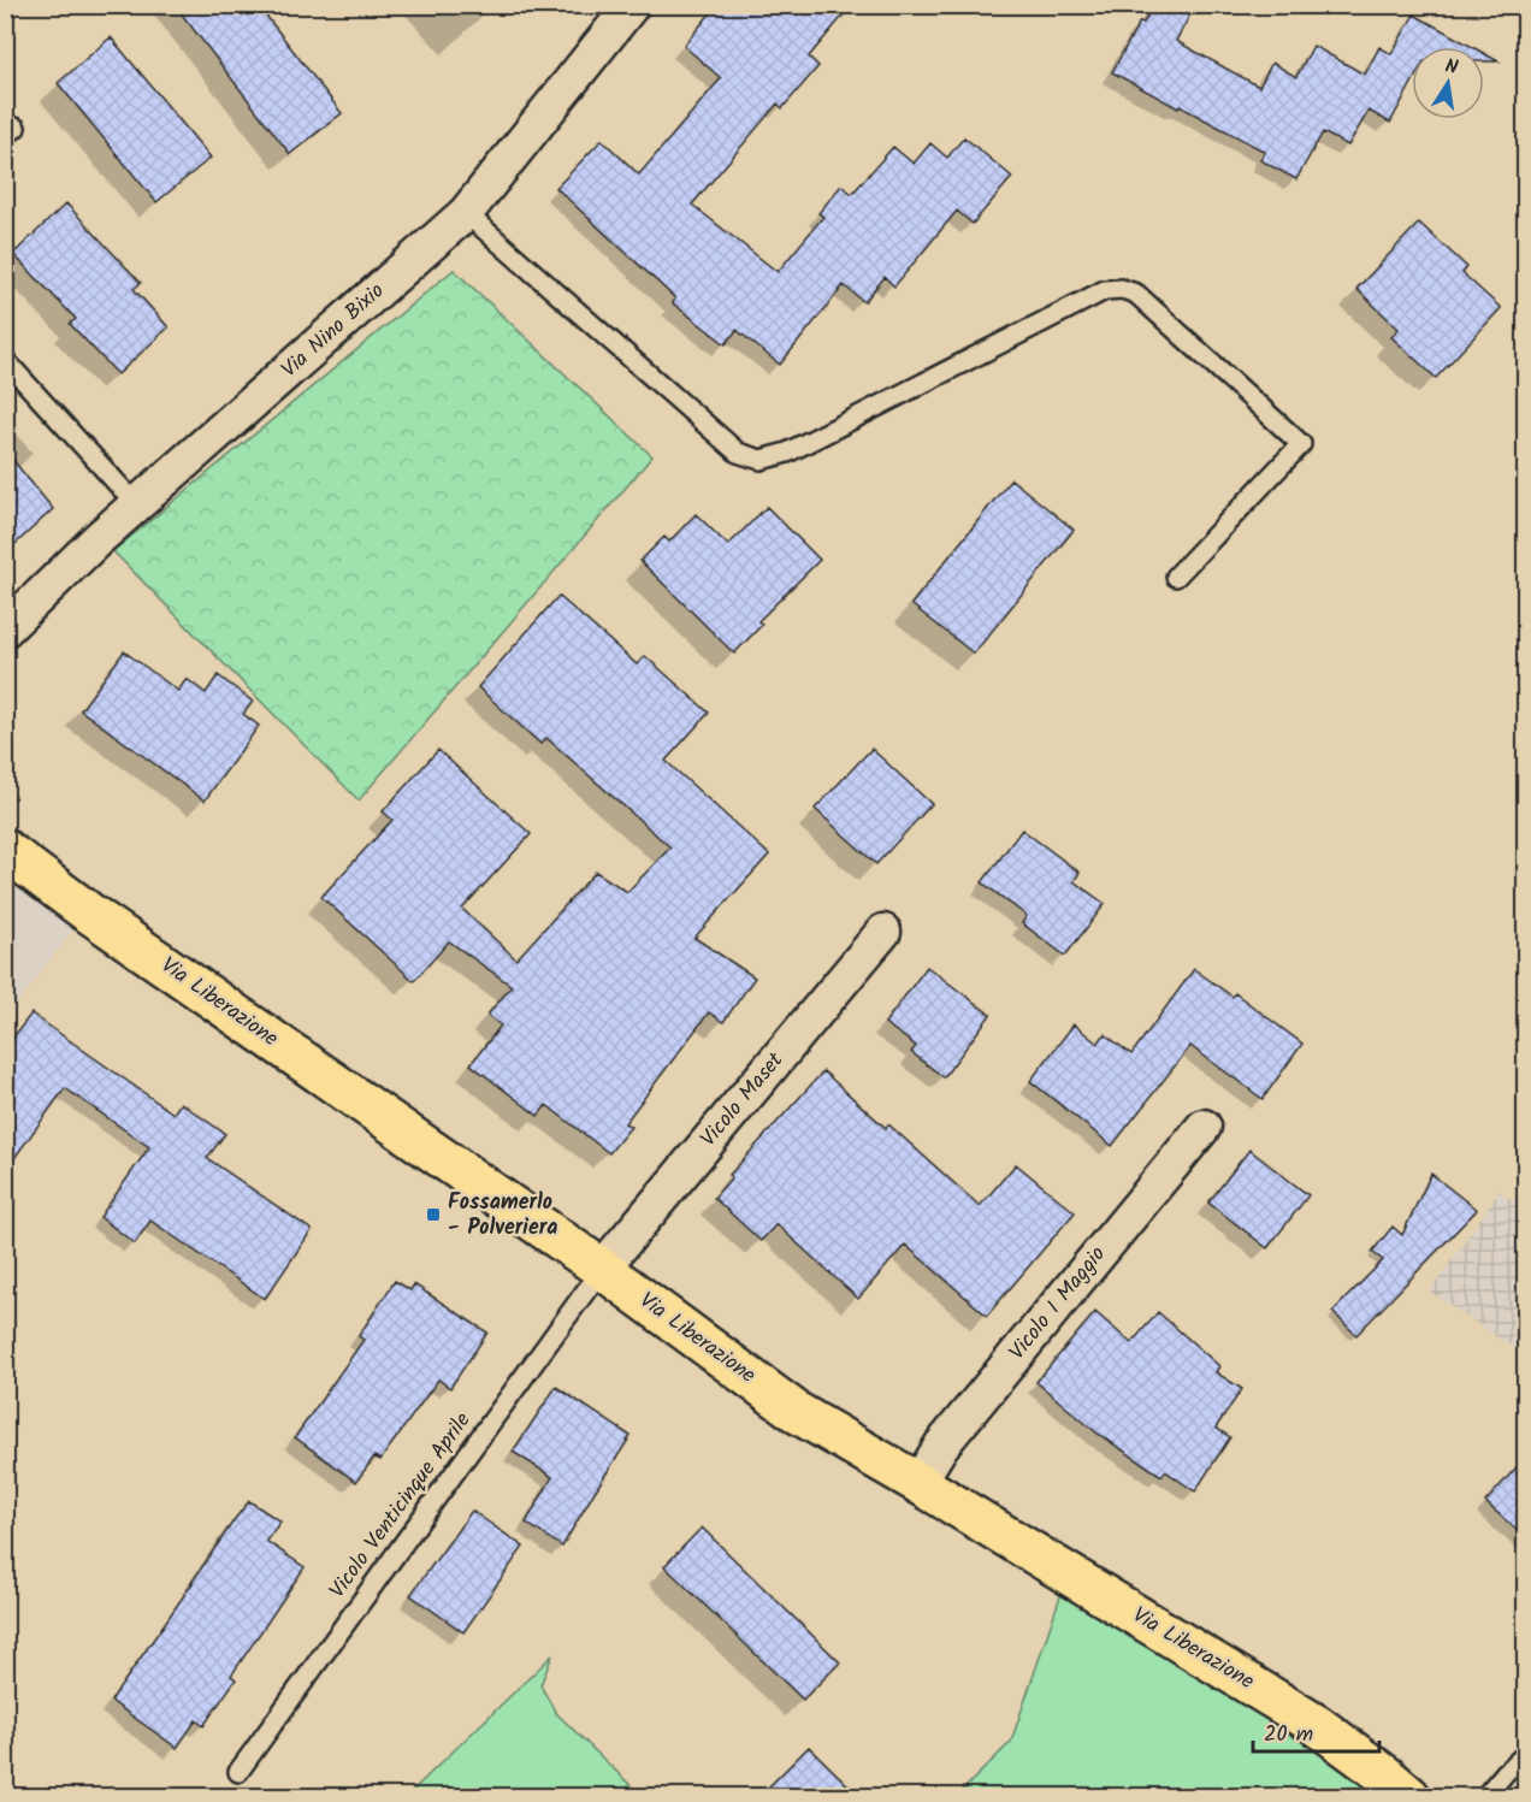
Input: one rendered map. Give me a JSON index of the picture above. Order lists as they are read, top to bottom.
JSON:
{
  "streets": {
    "main road": ["Via Liberazione"],
    "street": ["Via Nino Bixio", "Vicolo Maset", "Vicolo I Maggio"],
    "lane": ["Vicolo Venticinque Aprile"]
  },
  "crossings": [
    ["Via Liberazione", "Vicolo Maset"],
    ["Via Liberazione", "Vicolo I Maggio"],
    ["Via Liberazione", "Vicolo Venticinque Aprile"],
    ["Vicolo Maset", "Vicolo Venticinque Aprile"]
  ],
  "places": {
    "transit": ["Fossamerlo - Polveriera"]
  },
  "scale_bar": "20 m",
  "north": "top"
}
